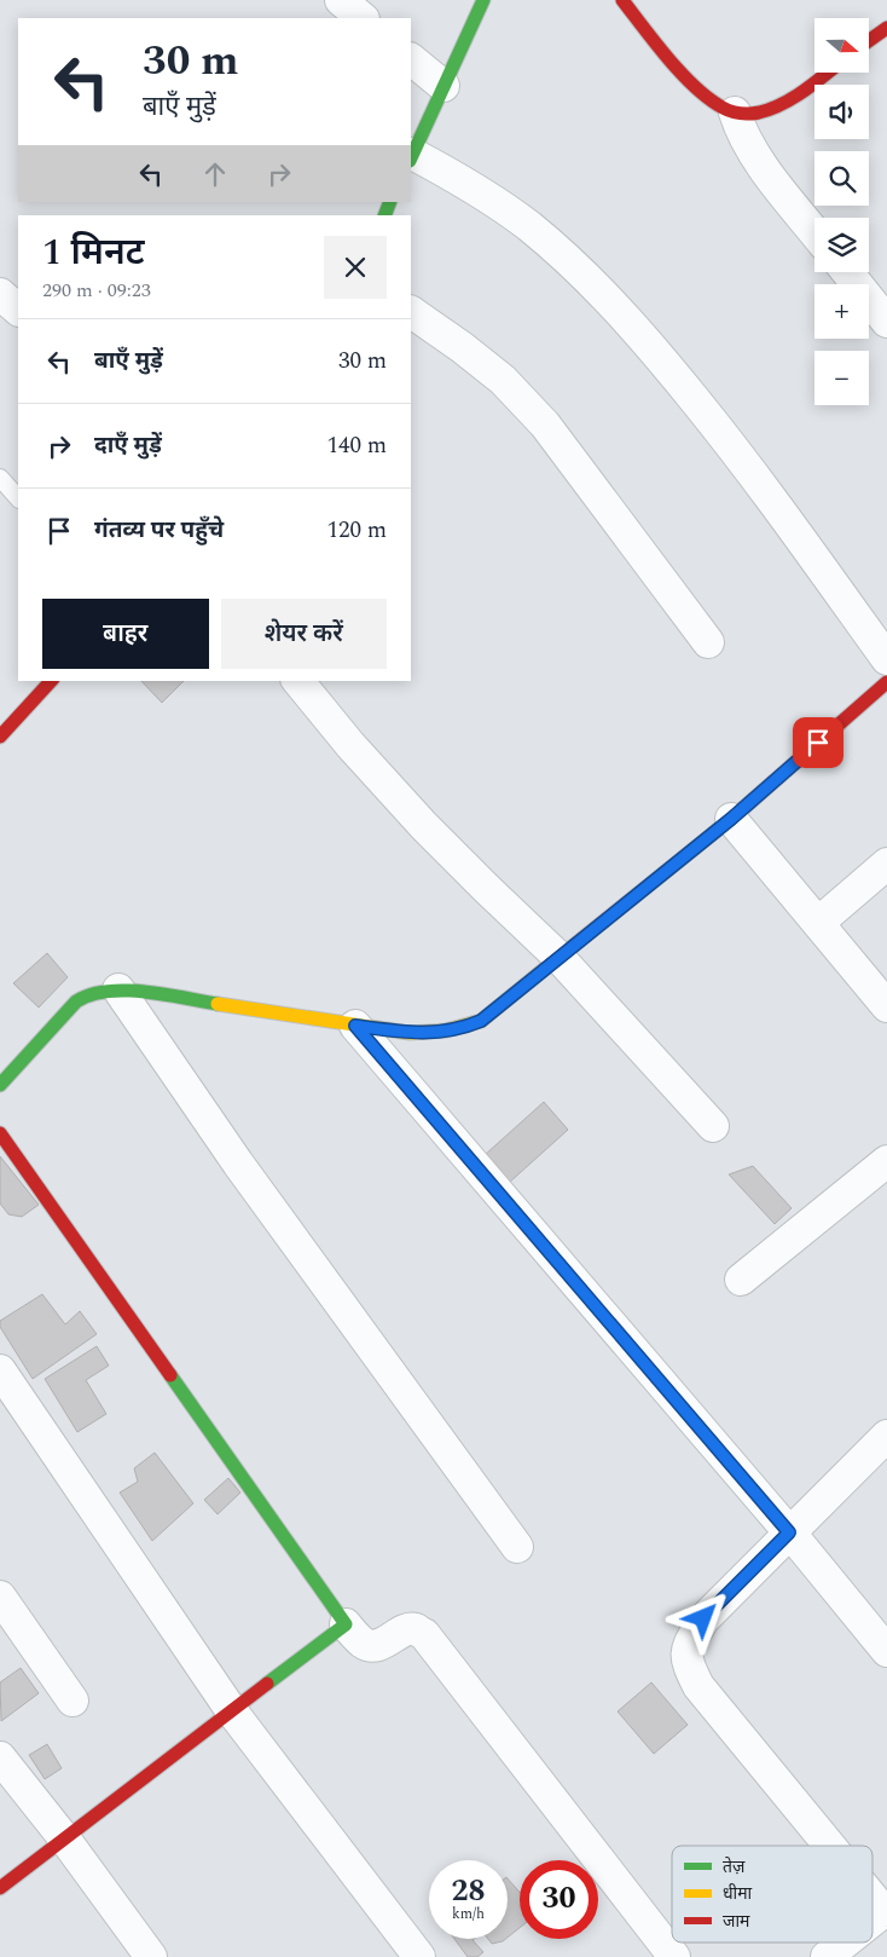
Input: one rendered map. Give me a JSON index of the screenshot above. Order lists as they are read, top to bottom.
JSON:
{
  "legend": ["तेज़", "धीमा", "जाम"],
  "north": "right",
  "page": {
    "map_buttons": ["+", "−"],
    "turn": ["30 m", "बाएँ मुड़ें"],
    "heading": ["1 मिनट", "290 m · 09:23"],
    "list": [
      {
        "name": "बाएँ मुड़ें",
        "value": "30 m"
      },
      {
        "name": "दाएँ मुड़ें",
        "value": "140 m"
      },
      {
        "name": "गंतव्य पर पहुँचे",
        "value": "120 m"
      }
    ],
    "buttons": ["बाहर", "शेयर करें"],
    "speed": "28 km/h",
    "limit": "30"
  }
}
